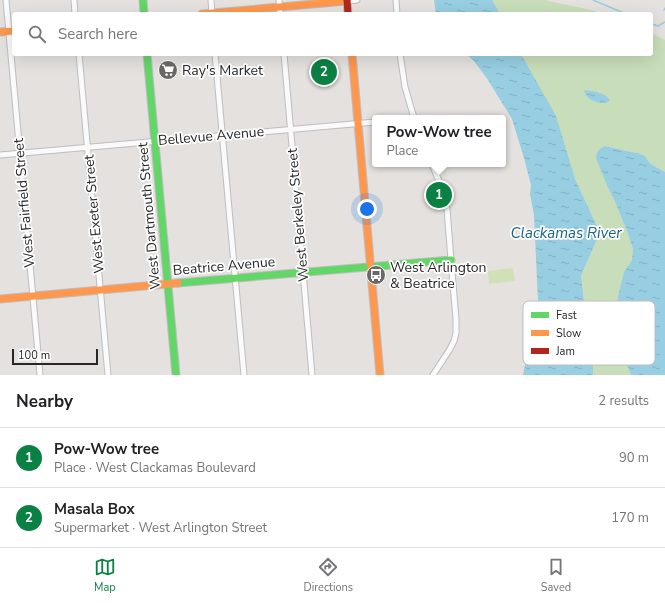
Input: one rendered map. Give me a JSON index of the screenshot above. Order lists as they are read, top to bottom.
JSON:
{
  "streets": {
    "street": [
      "Bellevue Avenue",
      "West Fairfield Street",
      "West Exeter Street",
      "West Berkeley Street",
      "West Dartmouth Street",
      "Beatrice Avenue"
    ]
  },
  "crossings": [
    ["Bellevue Avenue", "West Fairfield Street"],
    ["Bellevue Avenue", "West Exeter Street"],
    ["Bellevue Avenue", "West Berkeley Street"],
    ["Bellevue Avenue", "West Dartmouth Street"],
    ["West Fairfield Street", "Beatrice Avenue"],
    ["West Exeter Street", "Beatrice Avenue"],
    ["West Berkeley Street", "Beatrice Avenue"],
    ["West Dartmouth Street", "Beatrice Avenue"]
  ],
  "water": ["Clackamas River"],
  "places": {
    "supermarket": ["Ray's Market"],
    "bus stop": ["West Arlington & Beatrice"]
  },
  "legend": ["Fast", "Slow", "Jam"],
  "scale_bar": "100 m",
  "page": {
    "search": "Search here",
    "pins": ["2", "1"],
    "popup": ["Pow-Wow tree", "Place"],
    "scale": "100 m",
    "heading": ["Nearby", "2 results"],
    "list": [
      {
        "mark": "1",
        "name": "Pow-Wow tree",
        "note": "Place · West Clackamas Boulevard",
        "value": "90 m"
      },
      {
        "mark": "2",
        "name": "Masala Box",
        "note": "Supermarket · West Arlington Street",
        "value": "170 m"
      }
    ],
    "nav": ["Map", "Directions", "Saved"]
  }
}
